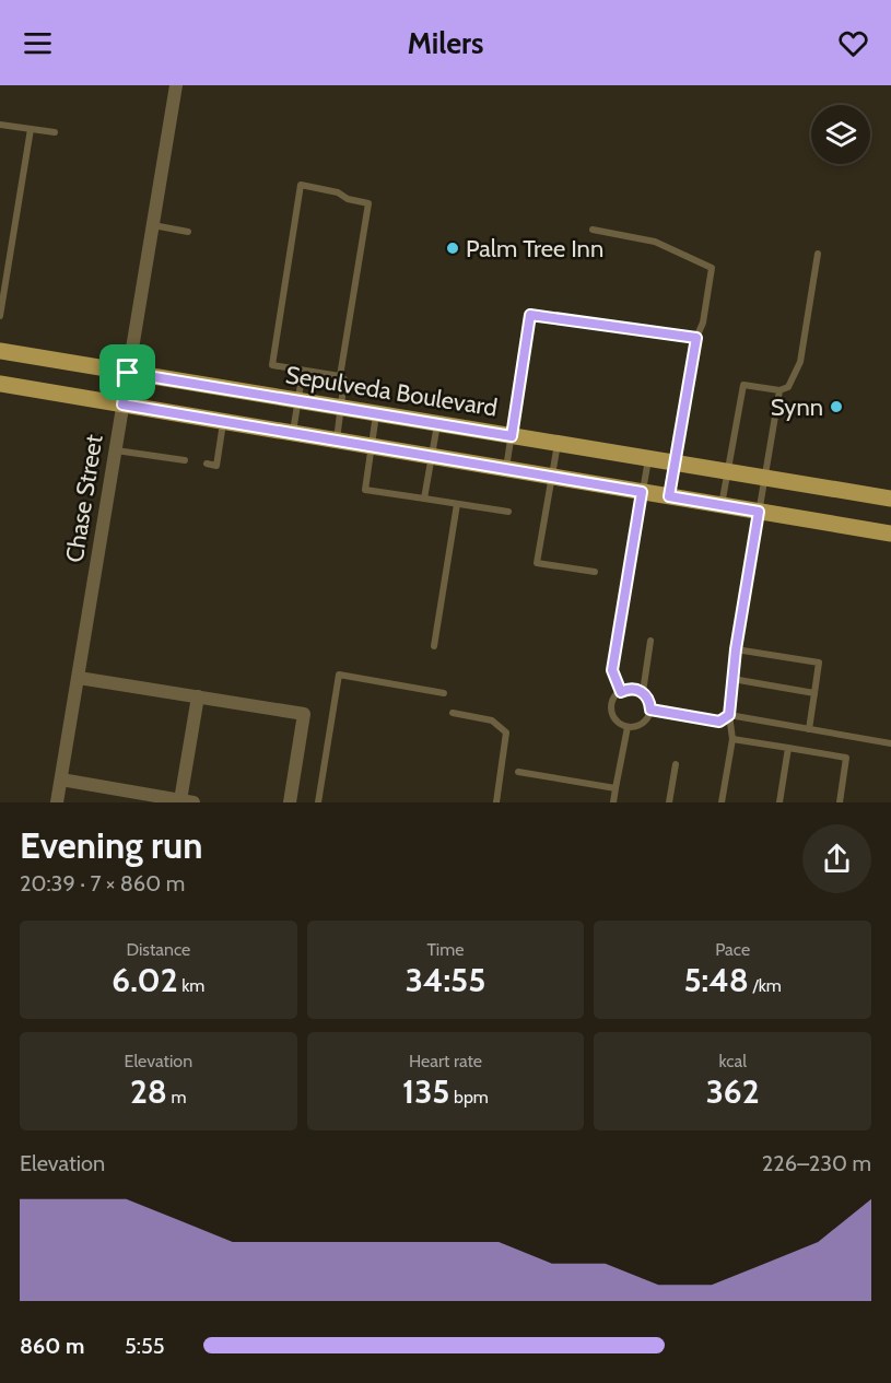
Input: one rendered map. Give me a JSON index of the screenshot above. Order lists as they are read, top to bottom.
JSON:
{
  "streets": {
    "main road": ["Sepulveda Boulevard"],
    "street": ["Chase Street"]
  },
  "crossings": [
    ["Sepulveda Boulevard", "Chase Street"]
  ],
  "places": ["Palm Tree Inn", "Synn"],
  "page": {
    "header": "Milers",
    "heading": ["Evening run", "20:39 · 7 × 860 m"],
    "stats": [
      ["Distance", "6.02 km"],
      ["Time", "34:55"],
      ["Pace", "5:48 /km"],
      ["Elevation", "28 m"],
      ["Heart rate", "135 bpm"],
      ["kcal", "362"]
    ],
    "chart": ["Elevation", "226–230 m"],
    "list": [
      {
        "name": "860 m",
        "note": "5:55"
      }
    ]
  }
}
